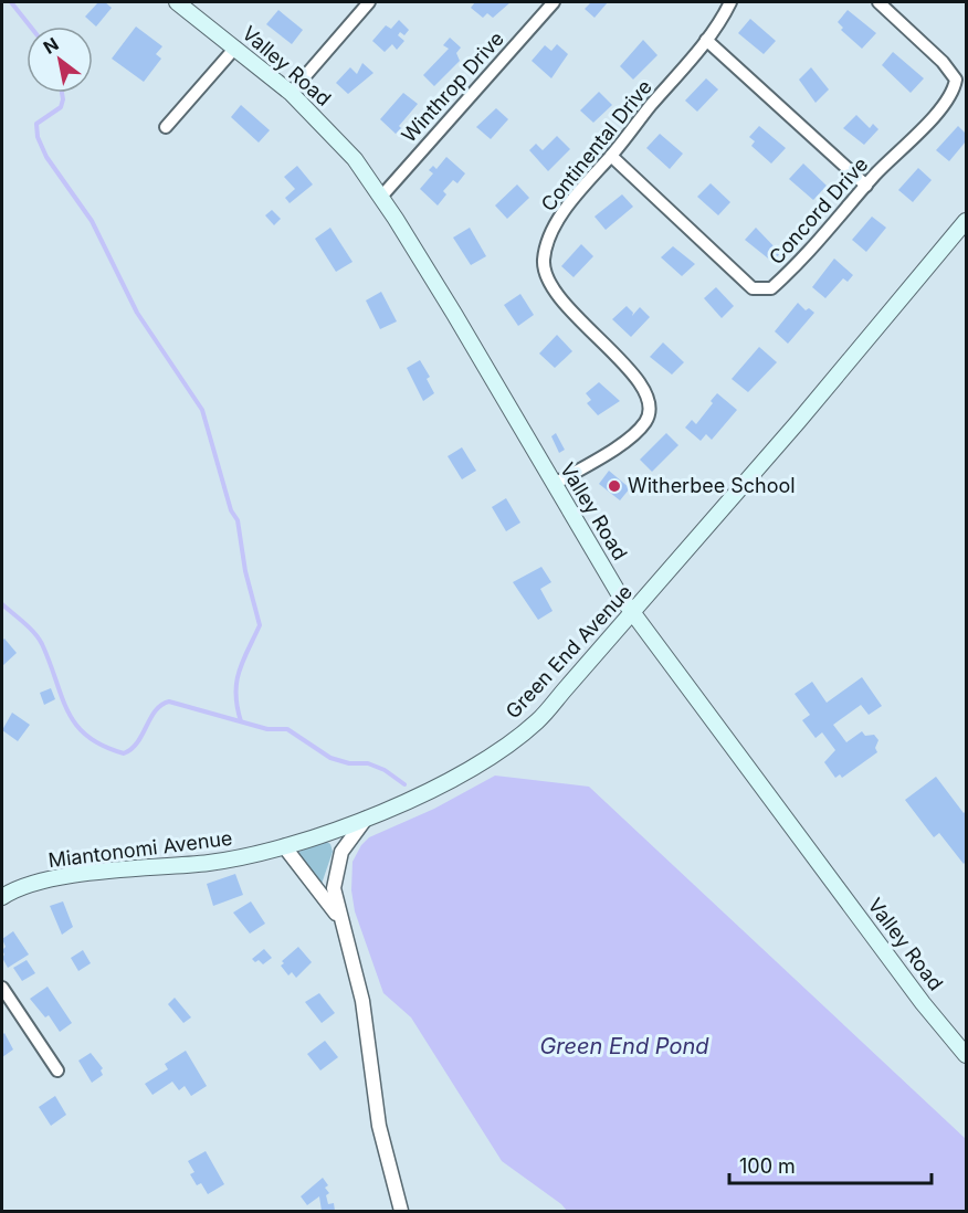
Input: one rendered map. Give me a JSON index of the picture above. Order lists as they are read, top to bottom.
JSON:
{
  "streets": {
    "main road": ["Valley Road", "Green End Avenue", "Miantonomi Avenue"],
    "street": ["Winthrop Drive", "Continental Drive", "Concord Drive"]
  },
  "crossings": [
    ["Valley Road", "Winthrop Drive"],
    ["Valley Road", "Continental Drive"],
    ["Valley Road", "Green End Avenue"],
    ["Continental Drive", "Concord Drive"],
    ["Green End Avenue", "Miantonomi Avenue"]
  ],
  "water": ["Green End Pond"],
  "places": ["Witherbee School"],
  "scale_bar": "100 m",
  "north": "top left"
}
